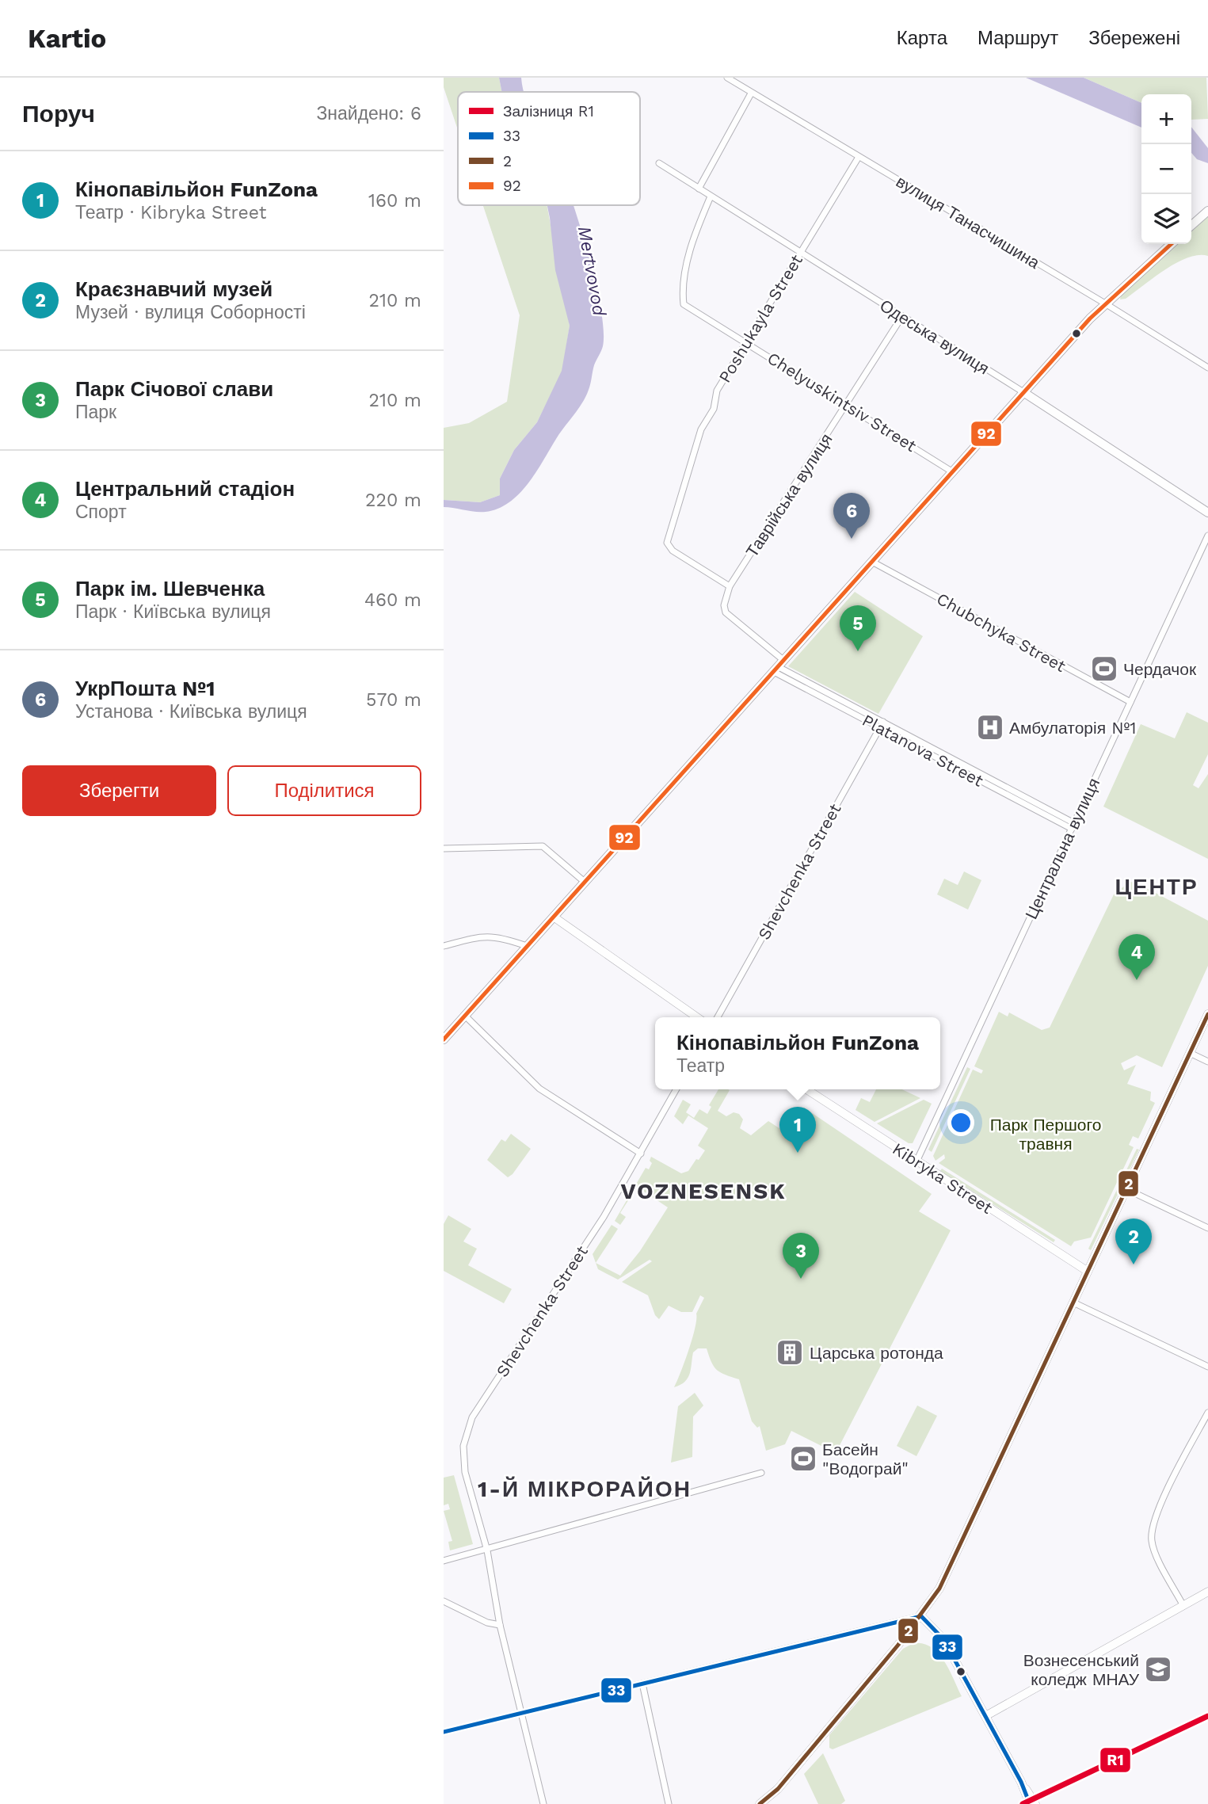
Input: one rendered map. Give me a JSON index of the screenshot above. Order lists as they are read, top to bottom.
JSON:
{
  "streets": {
    "main road": ["Одеська вулиця", "Kibryka Street"],
    "street": [
      "вулиця Танасчишина",
      "Poshukayla Street",
      "Chelyuskintsiv Street",
      "Таврійська вулиця",
      "Chubchyka Street",
      "Platanova Street",
      "Центральна вулиця",
      "Shevchenka Street"
    ]
  },
  "crossings": [
    ["вулиця Танасчишина", "Poshukayla Street"],
    ["Poshukayla Street", "Одеська вулиця"],
    ["Poshukayla Street", "Chelyuskintsiv Street"],
    ["Poshukayla Street", "Таврійська вулиця"],
    ["Одеська вулиця", "Chelyuskintsiv Street"],
    ["Одеська вулиця", "Таврійська вулиця"],
    ["Chelyuskintsiv Street", "Таврійська вулиця"],
    ["Таврійська вулиця", "Platanova Street"],
    ["Chubchyka Street", "Центральна вулиця"],
    ["Platanova Street", "Центральна вулиця"],
    ["Platanova Street", "Shevchenka Street"],
    ["Центральна вулиця", "Kibryka Street"]
  ],
  "districts": ["ЦЕНТР", "VOZNESENSK", "1-Й МІКРОРАЙОН"],
  "water": ["Mertvovod"],
  "parks": ["Парк Першого травня"],
  "places": {
    "sports": ["Чердачок", "Басейн \"Водограй\""],
    "hospital": ["Амбулаторія №1"],
    "building": ["Царська ротонда"],
    "school or university": ["Вознесенський коледж МНАУ"]
  },
  "lines": [
    "transit line 92",
    "transit line 2",
    "transit line 33",
    "rail line R1"
  ],
  "legend": [
    "Залізниця R1",
    "33",
    "2",
    "92"
  ],
  "page": {
    "header": "Kartio",
    "nav": ["Карта", "Маршрут", "Збережені"],
    "heading": ["Поруч", "Знайдено: 6"],
    "map_buttons": ["+", "−"],
    "list": [
      {
        "mark": "1",
        "name": "Кінопавільйон FunZona",
        "note": "Театр · Kibryka Street",
        "value": "160 m"
      },
      {
        "mark": "2",
        "name": "Краєзнавчий музей",
        "note": "Музей · вулиця Соборності",
        "value": "210 m"
      },
      {
        "mark": "3",
        "name": "Парк Січової слави",
        "note": "Парк",
        "value": "210 m"
      },
      {
        "mark": "4",
        "name": "Центральний стадіон",
        "note": "Спорт",
        "value": "220 m"
      },
      {
        "mark": "5",
        "name": "Парк ім. Шевченка",
        "note": "Парк · Київська вулиця",
        "value": "460 m"
      },
      {
        "mark": "6",
        "name": "УкрПошта №1",
        "note": "Установа · Київська вулиця",
        "value": "570 m"
      }
    ],
    "pins": [
      "6",
      "5",
      "4",
      "1",
      "2",
      "3"
    ],
    "buttons": ["Зберегти", "Поділитися"],
    "popup": ["Кінопавільйон FunZona", "Театр"]
  }
}
